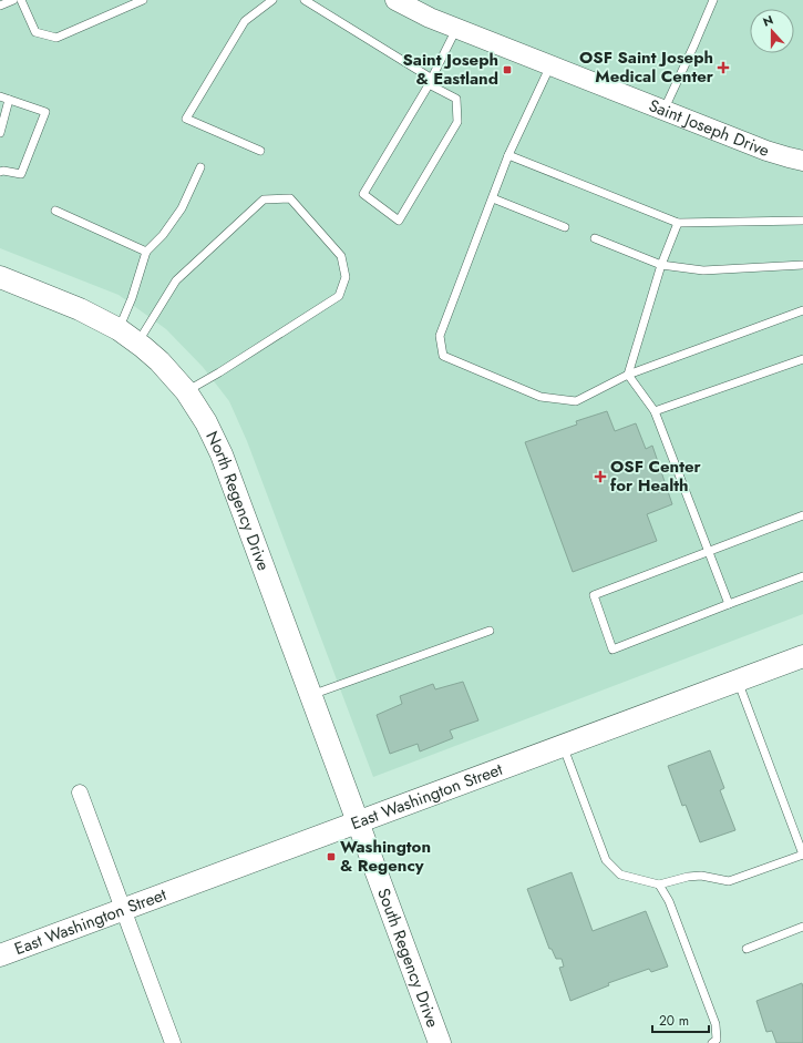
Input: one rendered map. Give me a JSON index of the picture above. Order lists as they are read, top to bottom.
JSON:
{
  "streets": {
    "main road": ["North Regency Drive", "East Washington Street", "South Regency Drive"],
    "street": ["Saint Joseph Drive"]
  },
  "crossings": [
    ["North Regency Drive", "East Washington Street"],
    ["North Regency Drive", "South Regency Drive"],
    ["East Washington Street", "South Regency Drive"]
  ],
  "places": {
    "health": ["OSF Saint Joseph Medical Center", "OSF Center for Health"],
    "transit": ["Saint Joseph & Eastland", "Washington & Regency"]
  },
  "scale_bar": "20 m",
  "north": "top"
}
